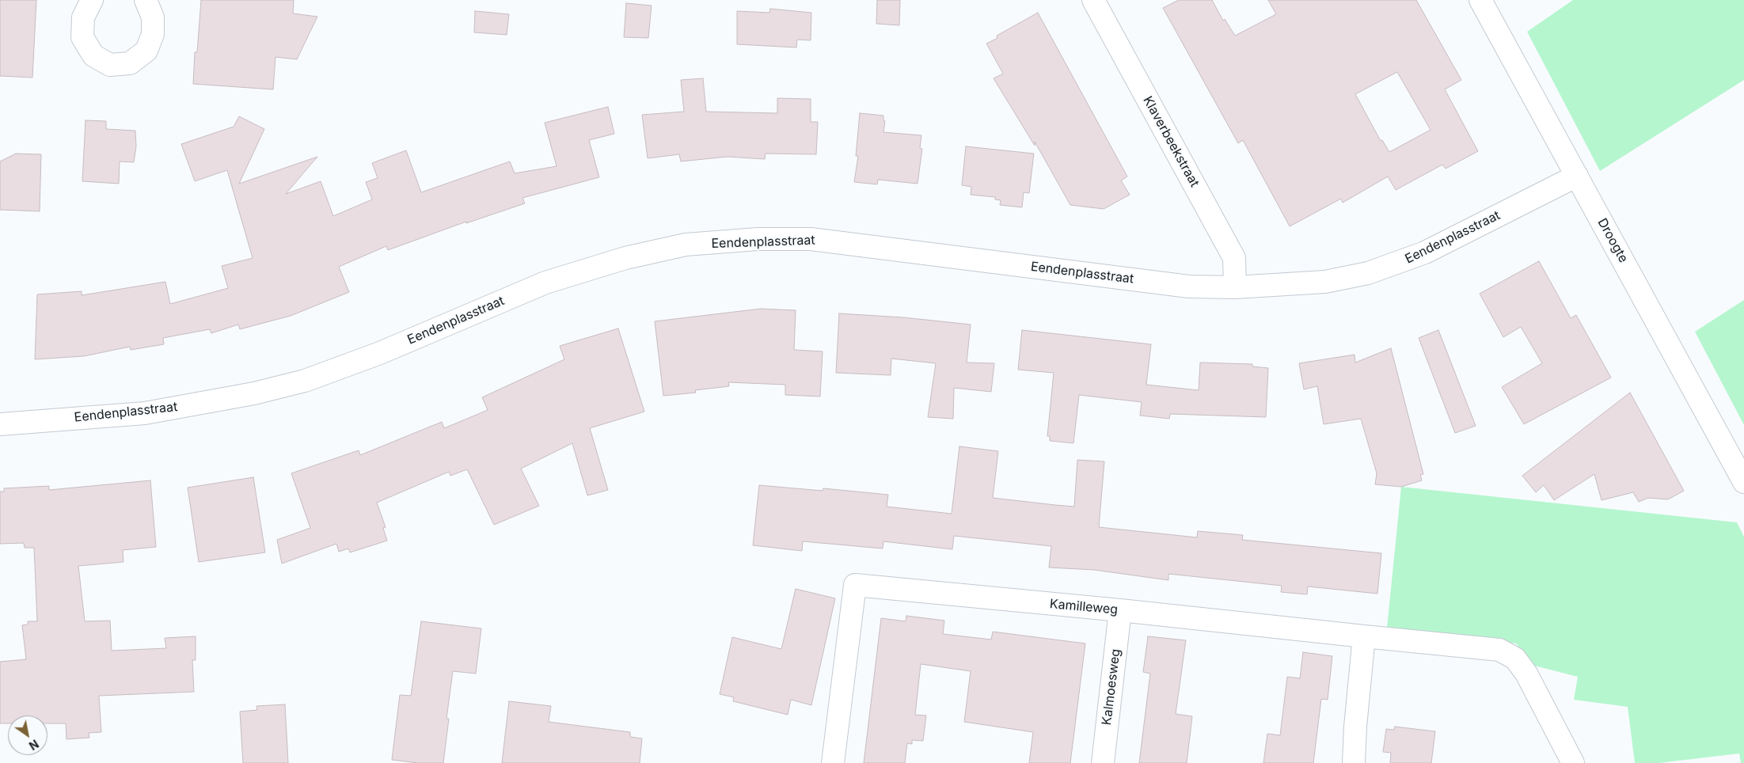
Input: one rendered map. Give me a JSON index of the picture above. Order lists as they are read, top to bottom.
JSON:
{
  "streets": {
    "street": [
      "Klaverbeekstraat",
      "Eendenplasstraat",
      "Droogte",
      "Kamilleweg",
      "Kalmoesweg"
    ]
  },
  "crossings": [
    ["Klaverbeekstraat", "Eendenplasstraat"],
    ["Eendenplasstraat", "Droogte"],
    ["Kamilleweg", "Kalmoesweg"]
  ],
  "north": "bottom right"
}
